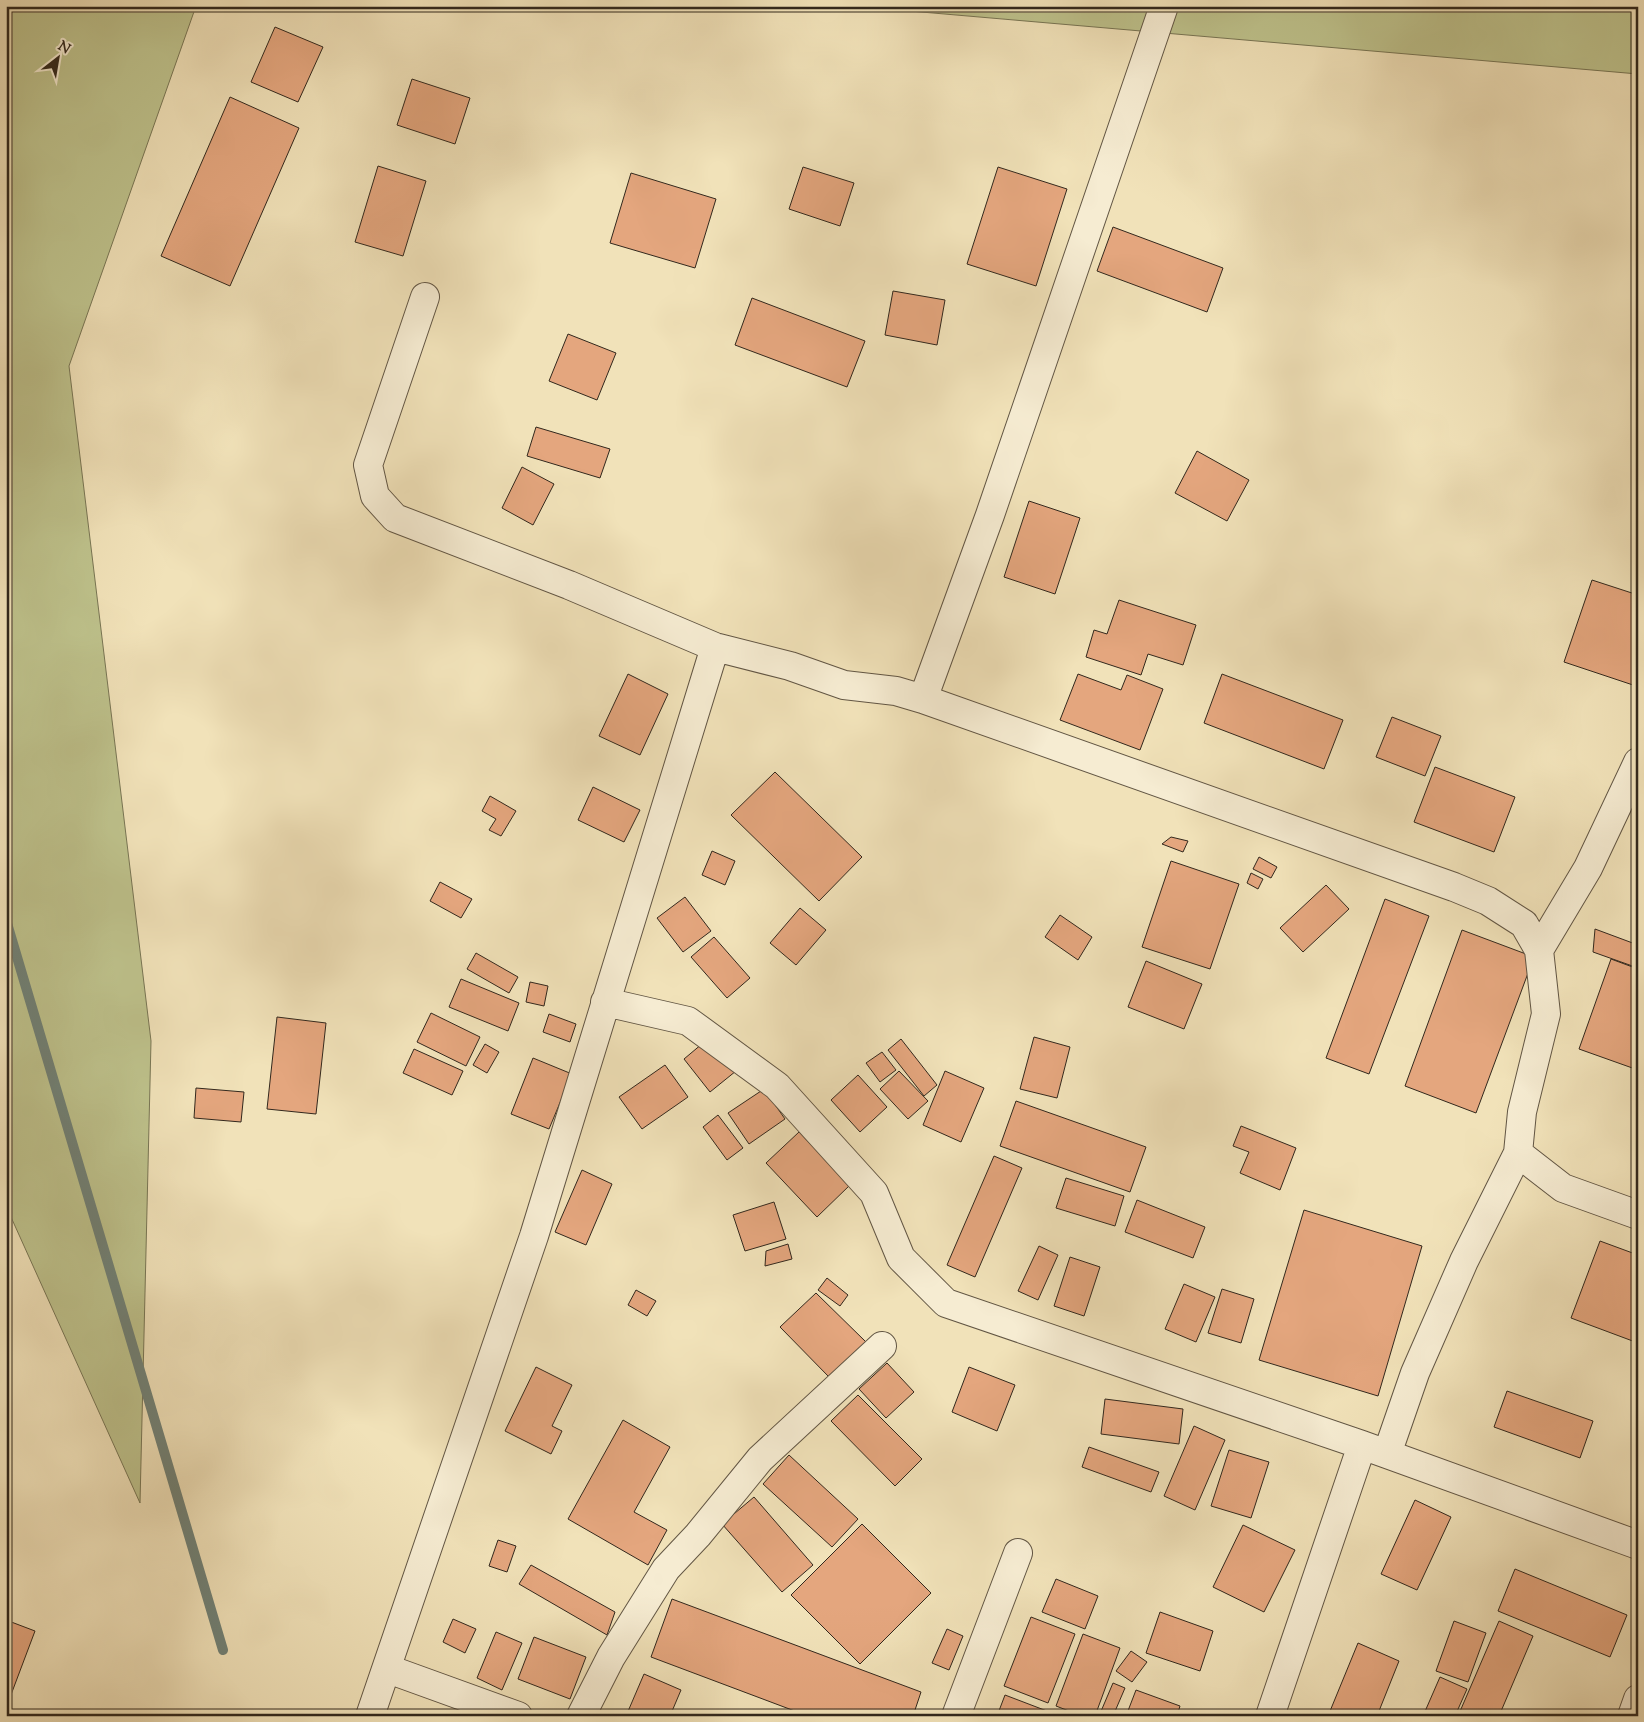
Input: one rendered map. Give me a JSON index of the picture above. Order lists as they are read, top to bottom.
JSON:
{
  "north": "top right"
}
